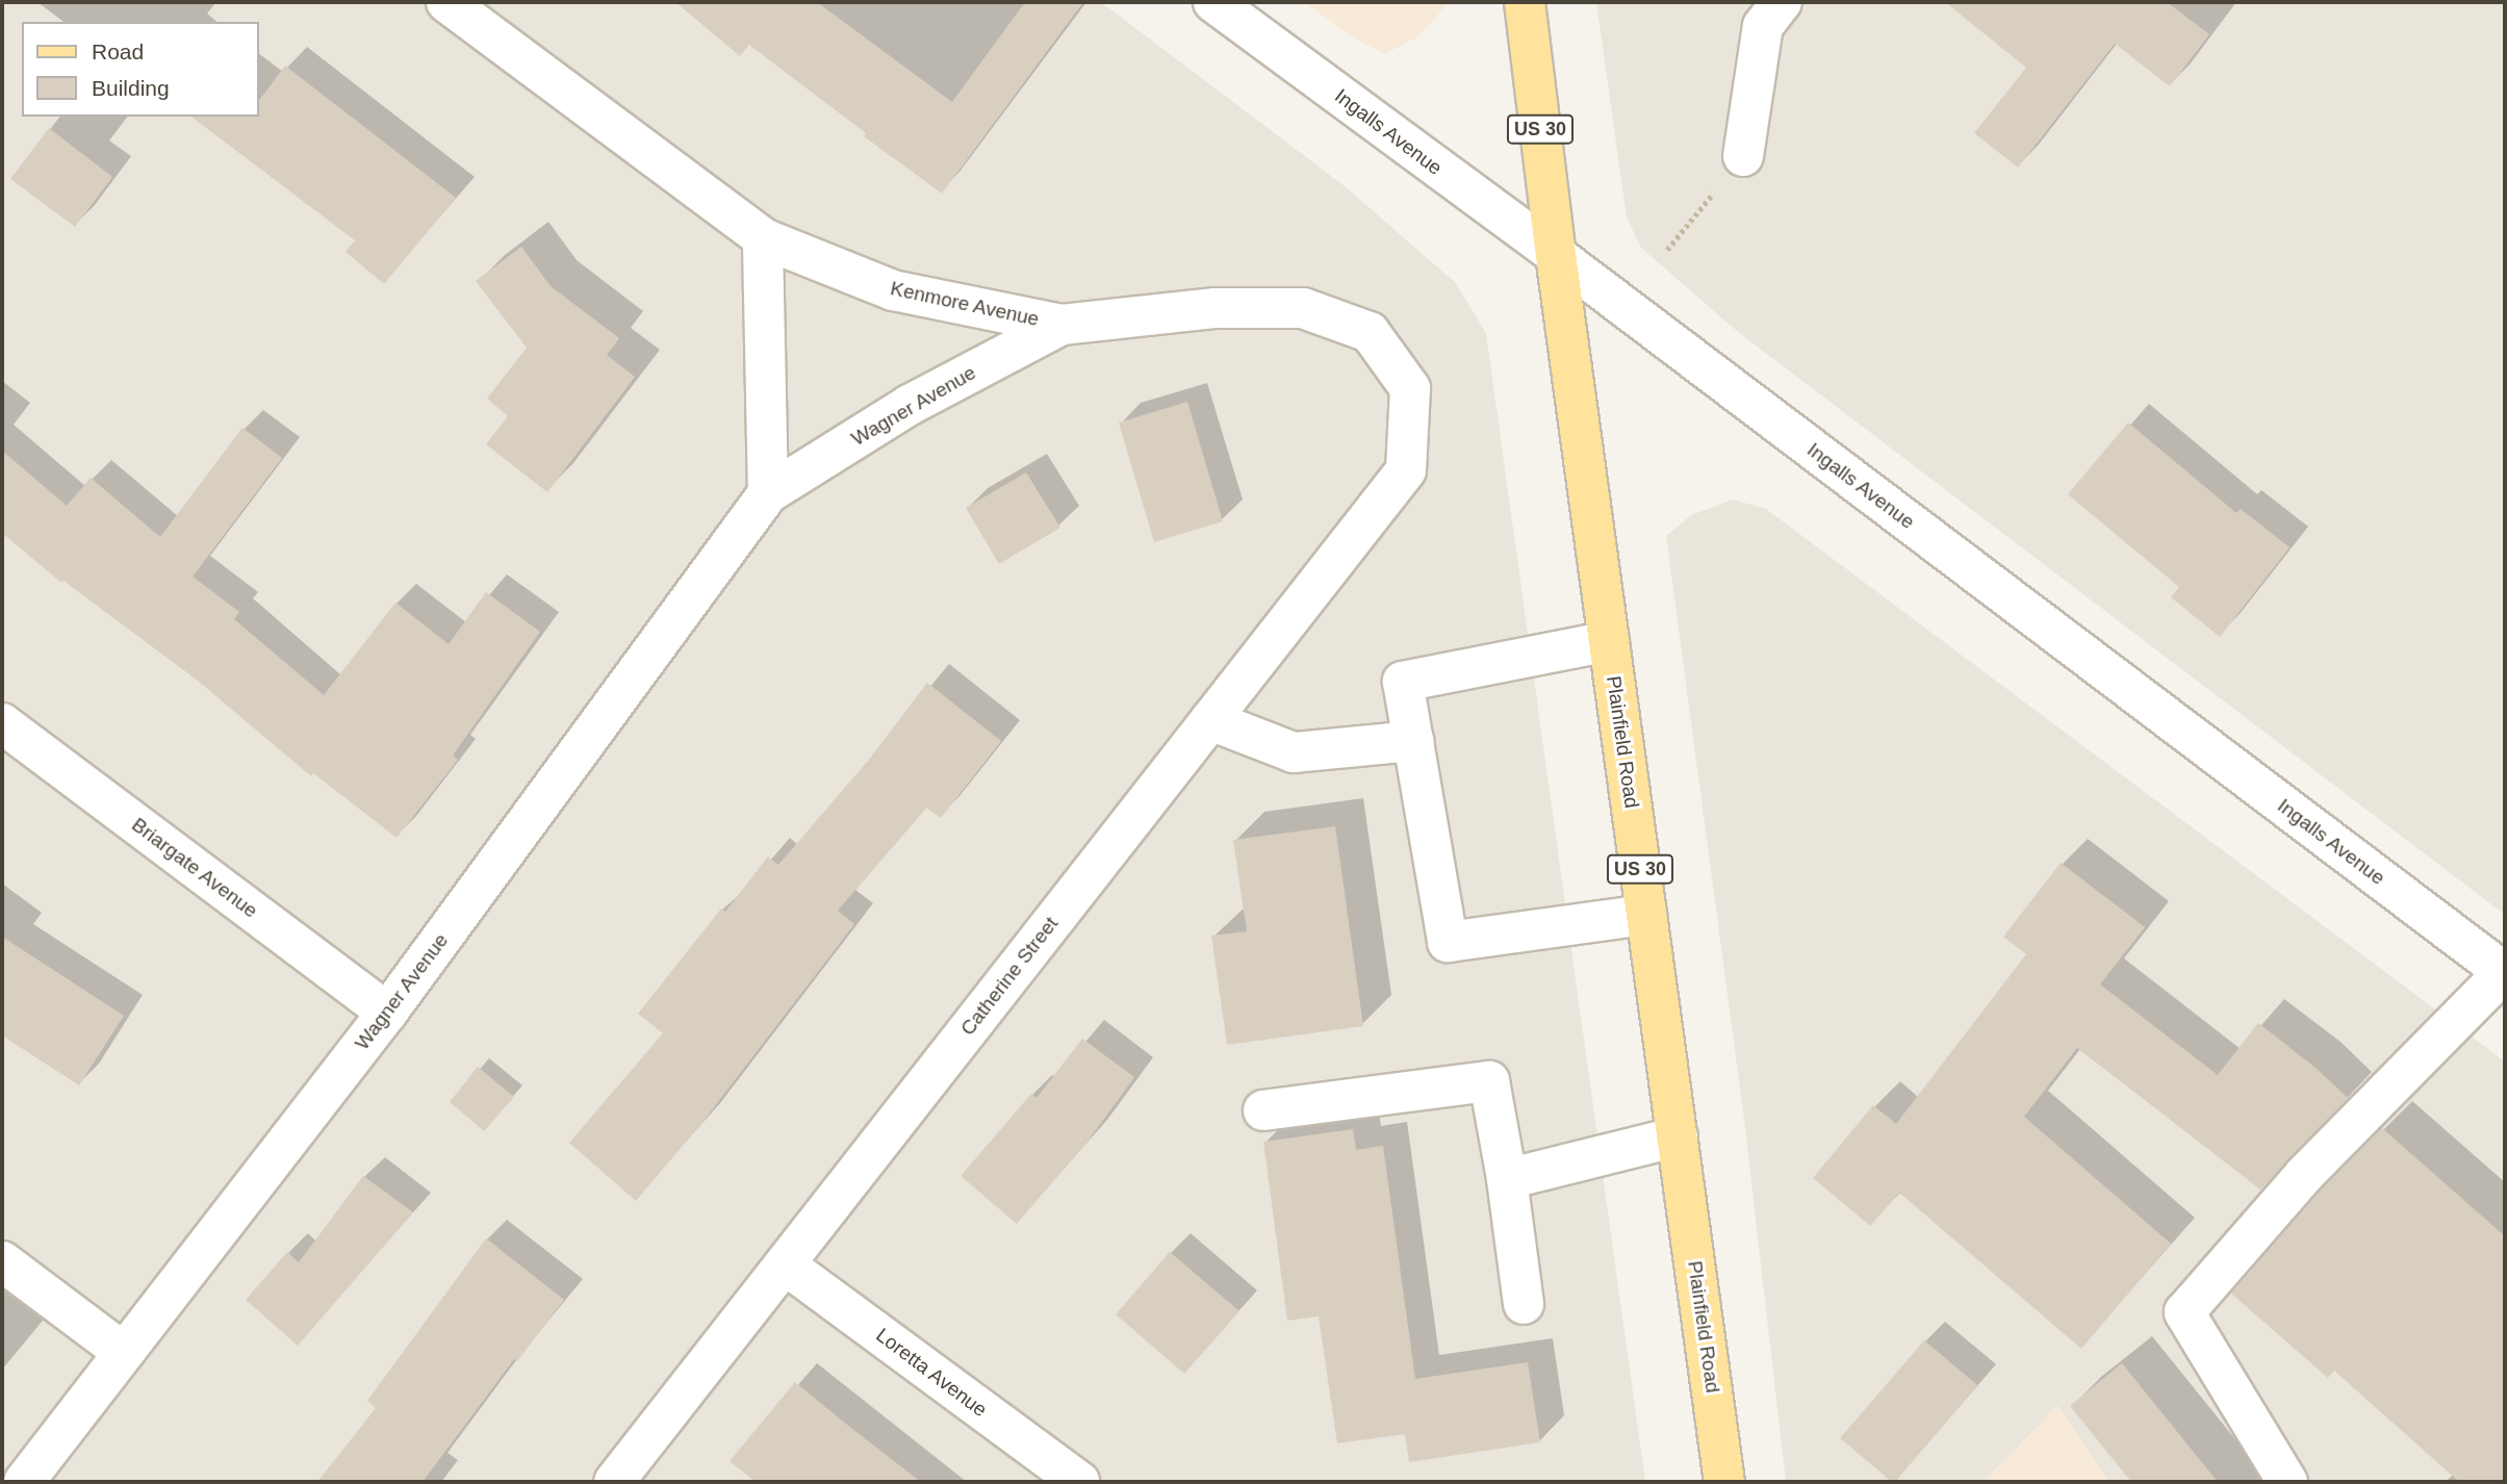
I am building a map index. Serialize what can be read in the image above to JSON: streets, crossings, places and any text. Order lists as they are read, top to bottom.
{
  "streets": {
    "main road": ["US 30", "Plainfield Road"],
    "street": [
      "Ingalls Avenue",
      "Kenmore Avenue",
      "Wagner Avenue",
      "Briargate Avenue",
      "Catherine Street",
      "Loretta Avenue"
    ]
  },
  "crossings": [
    ["Ingalls Avenue", "Plainfield Road"],
    ["Kenmore Avenue", "Wagner Avenue"],
    ["Kenmore Avenue", "Catherine Street"],
    ["Wagner Avenue", "Briargate Avenue"],
    ["Catherine Street", "Loretta Avenue"]
  ],
  "legend": ["Road", "Building"]
}
